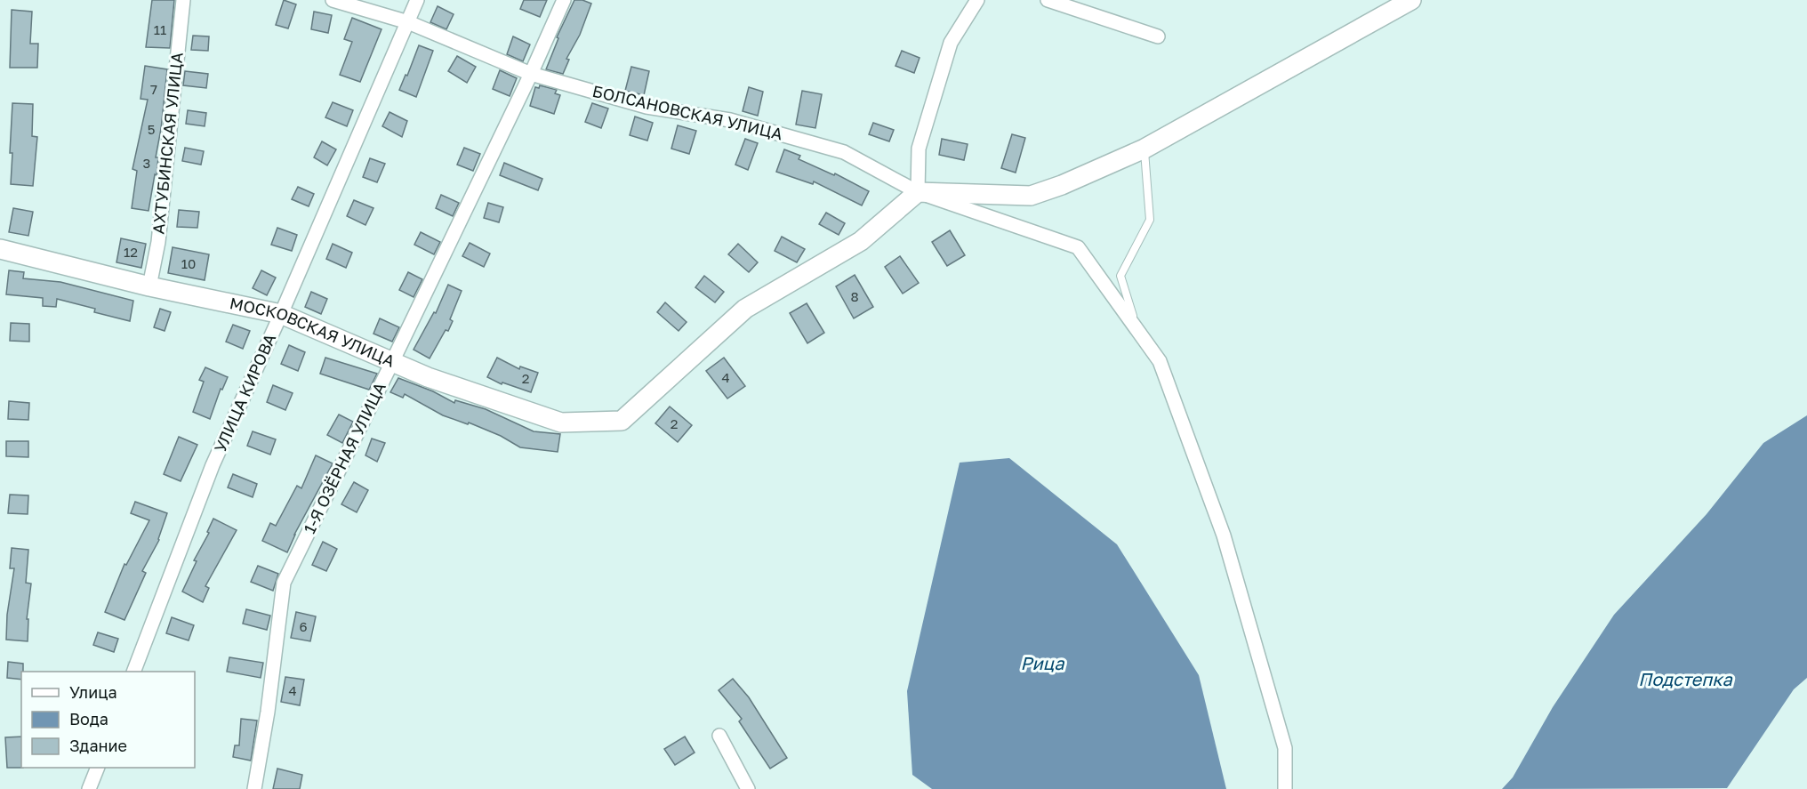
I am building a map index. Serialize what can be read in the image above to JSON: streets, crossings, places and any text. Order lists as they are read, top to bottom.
{
  "streets": {
    "street": [
      "БОЛСАНОВСКАЯ УЛИЦА",
      "АХТУБИНСКАЯ УЛИЦА",
      "МОСКОВСКАЯ УЛИЦА",
      "УЛИЦА КИРОВА",
      "1-Я ОЗЁРНАЯ УЛИЦА"
    ]
  },
  "crossings": [
    ["БОЛСАНОВСКАЯ УЛИЦА", "МОСКОВСКАЯ УЛИЦА"],
    ["БОЛСАНОВСКАЯ УЛИЦА", "УЛИЦА КИРОВА"],
    ["БОЛСАНОВСКАЯ УЛИЦА", "1-Я ОЗЁРНАЯ УЛИЦА"],
    ["АХТУБИНСКАЯ УЛИЦА", "МОСКОВСКАЯ УЛИЦА"],
    ["МОСКОВСКАЯ УЛИЦА", "УЛИЦА КИРОВА"],
    ["МОСКОВСКАЯ УЛИЦА", "1-Я ОЗЁРНАЯ УЛИЦА"]
  ],
  "water": ["Рица", "Подстепка"],
  "house_numbers": [
    "11",
    "7",
    "5",
    "3",
    "12",
    "10",
    "8",
    "4",
    "2",
    "2",
    "6",
    "4"
  ],
  "legend": ["Улица", "Вода", "Здание"]
}
